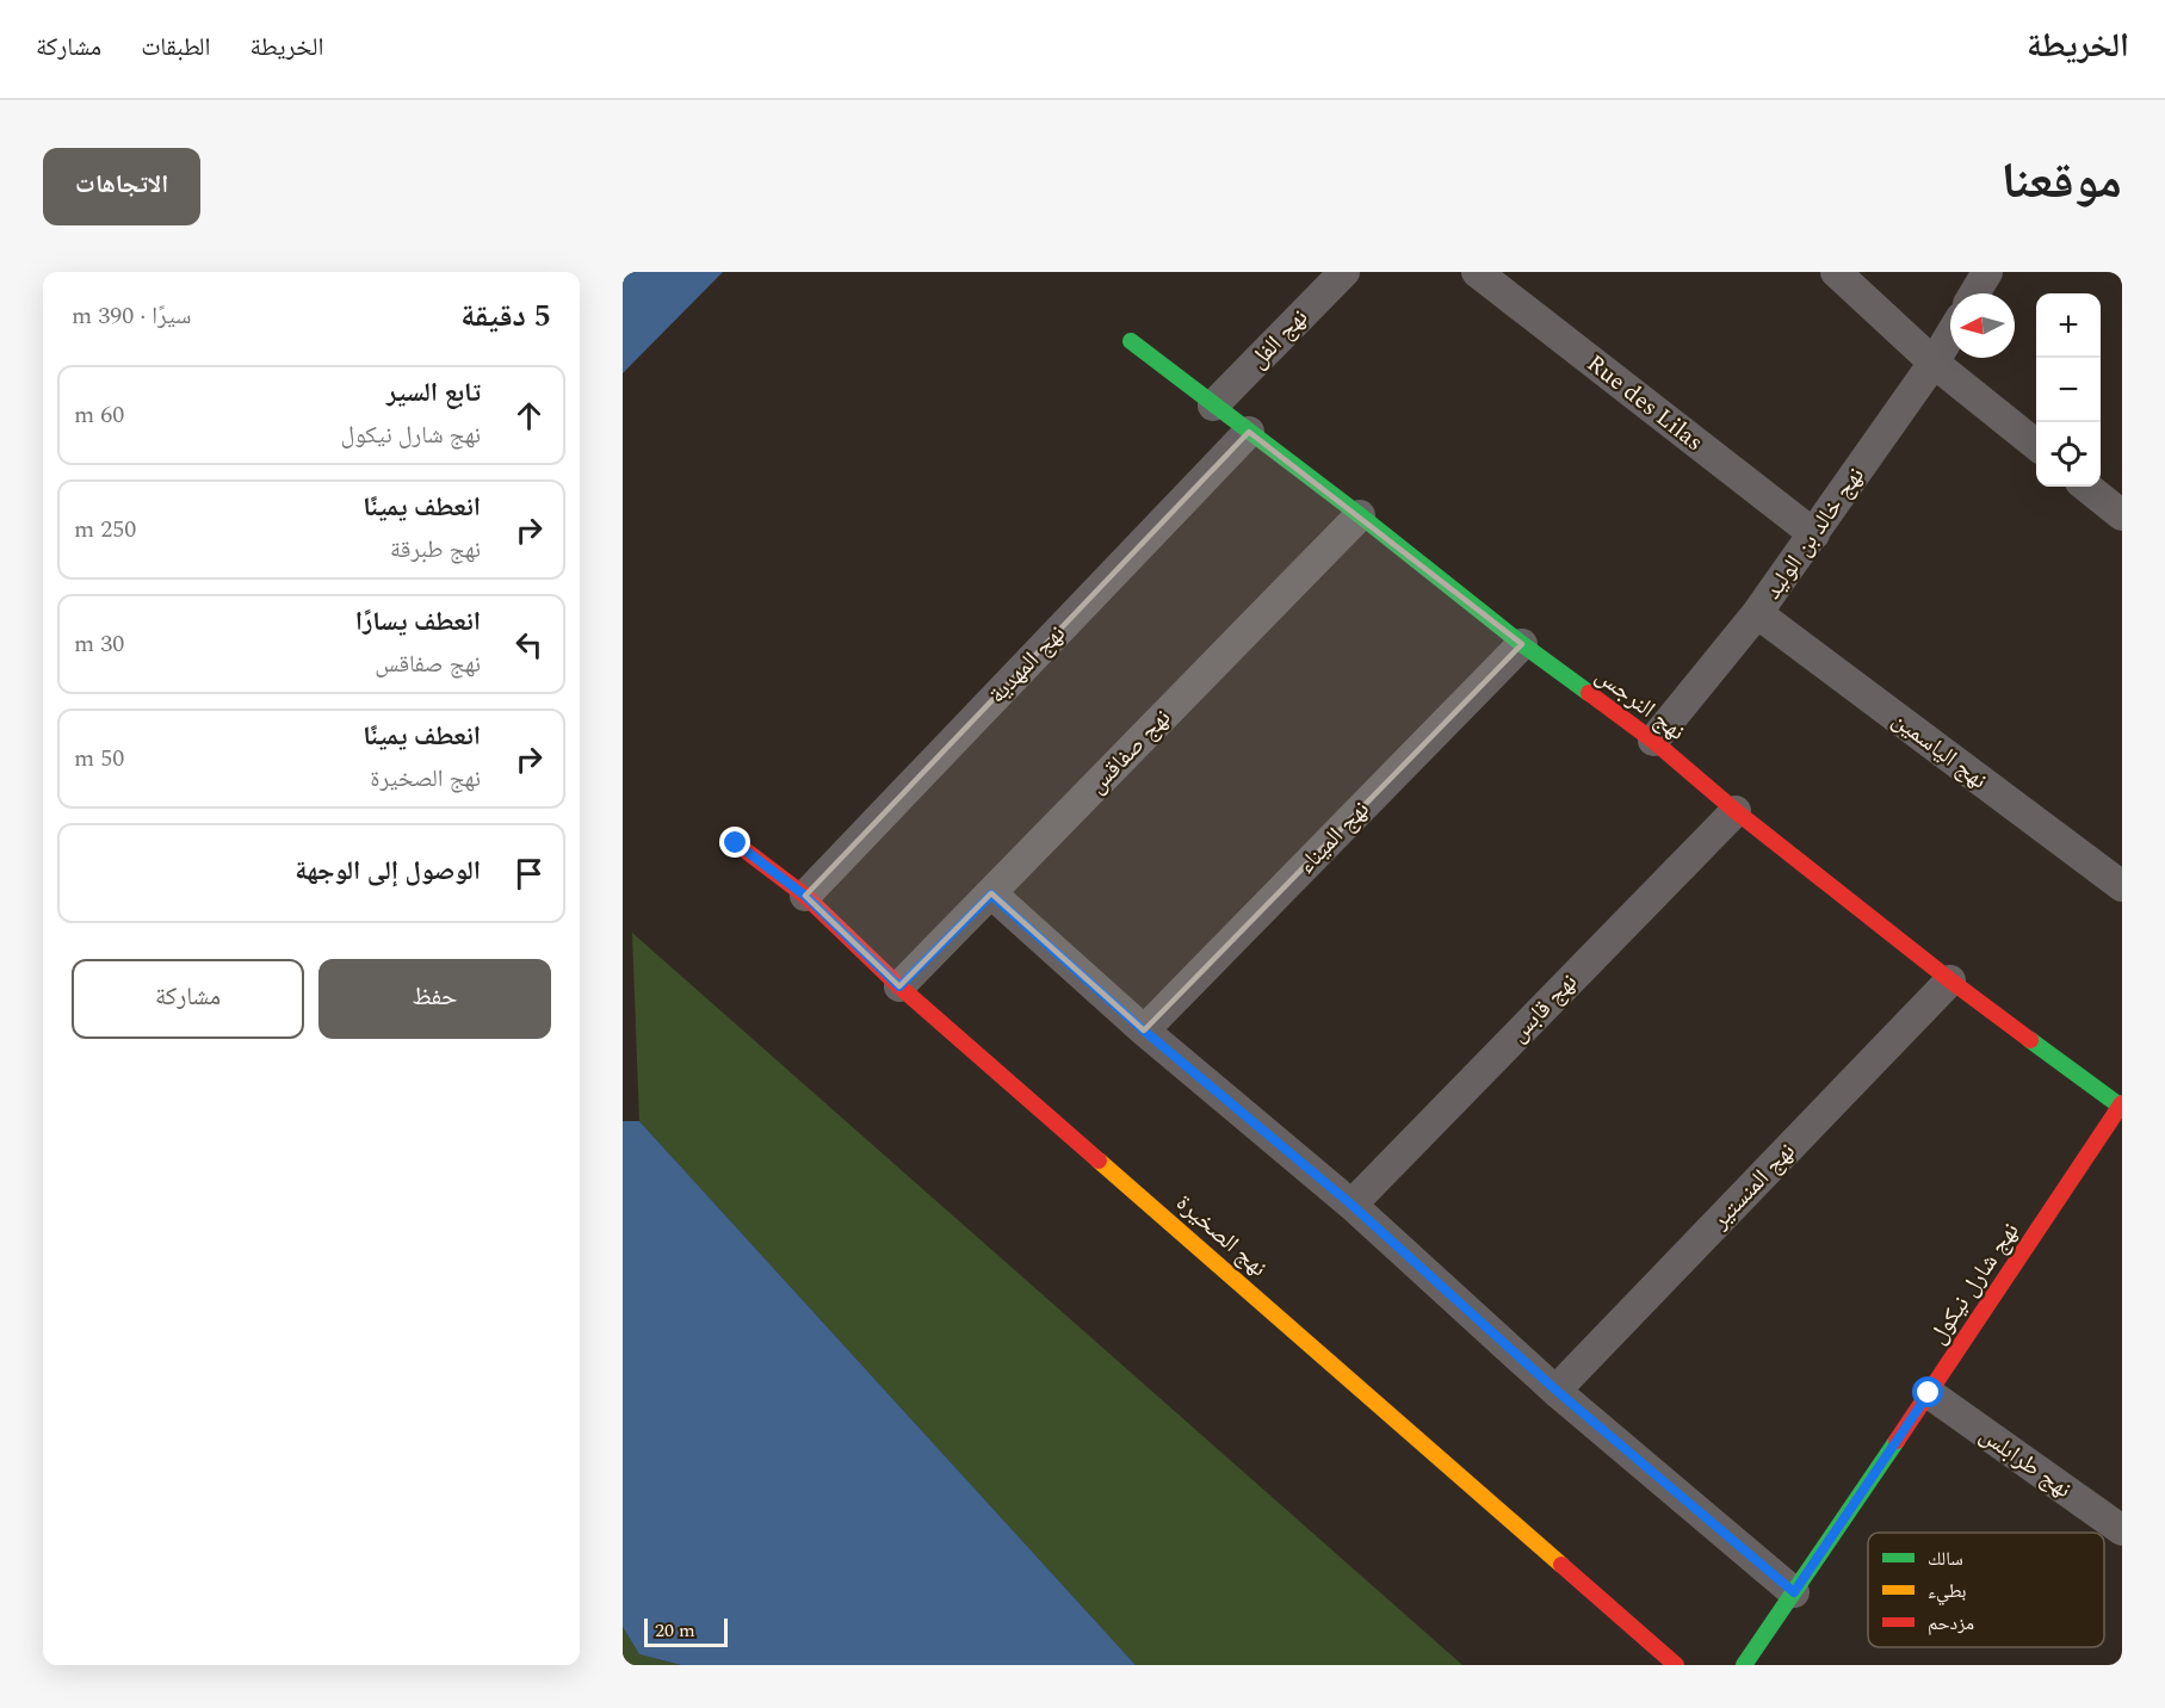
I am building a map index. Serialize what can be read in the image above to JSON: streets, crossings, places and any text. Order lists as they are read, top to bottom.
{
  "streets": {
    "street": [
      "نهج الفل",
      "Rue des Lilas",
      "نهج خالد بن الوليد",
      "نهج المهدية",
      "نهج النرجس",
      "نهج الياسمين",
      "نهج صفاقس",
      "نهج الميناء",
      "نهج قابس",
      "نهج المنستير",
      "نهج الصخيرة",
      "نهج شارل نيكول",
      "نهج طرابلس"
    ]
  },
  "crossings": [
    ["نهج الفل", "نهج النرجس"],
    ["Rue des Lilas", "نهج خالد بن الوليد"],
    ["نهج خالد بن الوليد", "نهج النرجس"],
    ["نهج خالد بن الوليد", "نهج الياسمين"],
    ["نهج المهدية", "نهج النرجس"],
    ["نهج المهدية", "نهج الصخيرة"],
    ["نهج النرجس", "نهج صفاقس"],
    ["نهج النرجس", "نهج الميناء"],
    ["نهج النرجس", "نهج قابس"],
    ["نهج النرجس", "نهج المنستير"],
    ["نهج النرجس", "نهج شارل نيكول"],
    ["نهج صفاقس", "نهج الصخيرة"],
    ["نهج شارل نيكول", "نهج طرابلس"]
  ],
  "legend": ["سالك", "بطيء", "مزدحم"],
  "scale_bar": "20 m",
  "north": "left",
  "page": {
    "header": "الخريطة",
    "nav": ["الخريطة", "الطبقات", "مشاركة"],
    "title": "موقعنا",
    "buttons": [
      "الاتجاهات",
      ["حفظ", "مشاركة"]
    ],
    "heading": ["5 دقيقة", "سيرًا · 390 m"],
    "map_buttons": ["+", "−"],
    "list": [
      ["تابع السير", "نهج شارل نيكول", "60 m"],
      ["انعطف يمينًا", "نهج طبرقة", "250 m"],
      ["انعطف يسارًا", "نهج صفاقس", "30 m"],
      ["انعطف يمينًا", "نهج الصخيرة", "50 m"],
      "الوصول إلى الوجهة"
    ],
    "scale": "20 m"
  }
}
